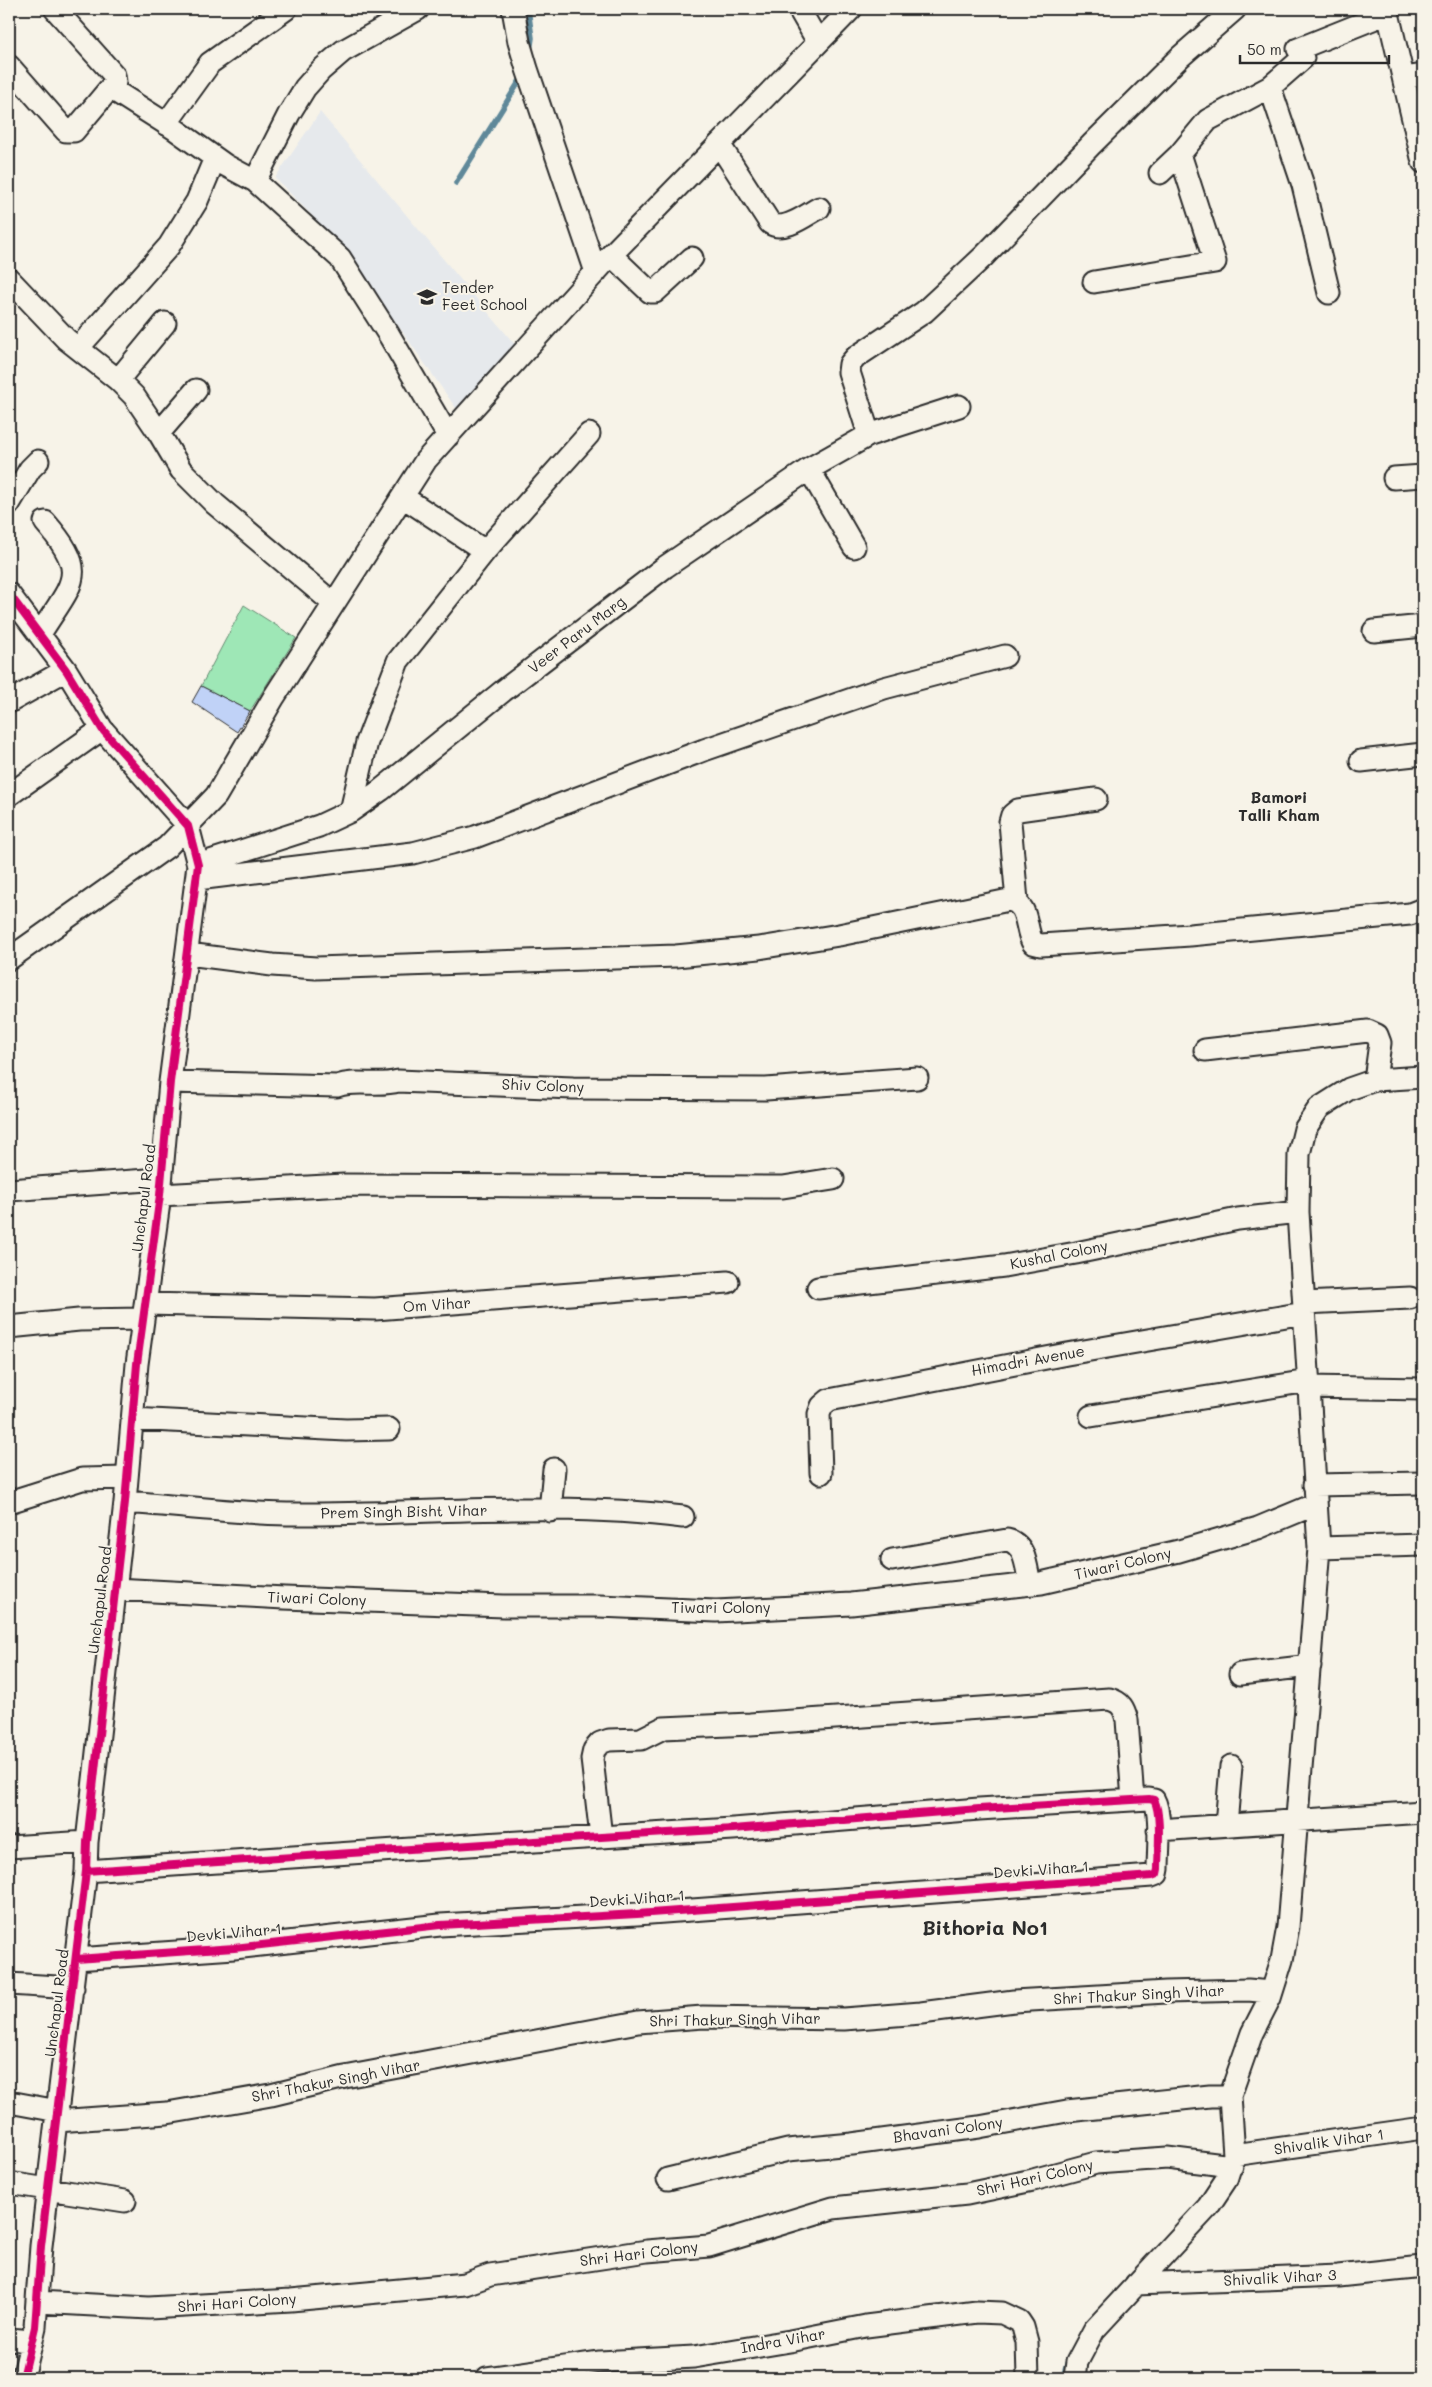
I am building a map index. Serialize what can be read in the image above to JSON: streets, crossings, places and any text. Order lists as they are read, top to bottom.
{
  "streets": {
    "street": [
      "Veer Paru Marg",
      "Shiv Colony",
      "Unchapul Road",
      "Kushal Colony",
      "Om Vihar",
      "Himadri Avenue",
      "Prem Singh Bisht Vihar",
      "Tiwari Colony",
      "Devki Vihar 1",
      "Shri Thakur Singh Vihar",
      "Bhavani Colony",
      "Shivalik Vihar 1",
      "Shri Hari Colony",
      "Shivalik Vihar 3",
      "Indra Vihar"
    ]
  },
  "crossings": [
    ["Veer Paru Marg", "Unchapul Road"],
    ["Shiv Colony", "Unchapul Road"],
    ["Unchapul Road", "Om Vihar"],
    ["Unchapul Road", "Prem Singh Bisht Vihar"],
    ["Unchapul Road", "Tiwari Colony"],
    ["Unchapul Road", "Devki Vihar 1"],
    ["Unchapul Road", "Shri Thakur Singh Vihar"],
    ["Unchapul Road", "Shri Hari Colony"],
    ["Shivalik Vihar 1", "Shri Hari Colony"]
  ],
  "districts": ["Bamori Talli Kham", "Bithoria No1"],
  "places": {
    "school or university": ["Tender Feet School"]
  },
  "scale_bar": "50 m"
}
